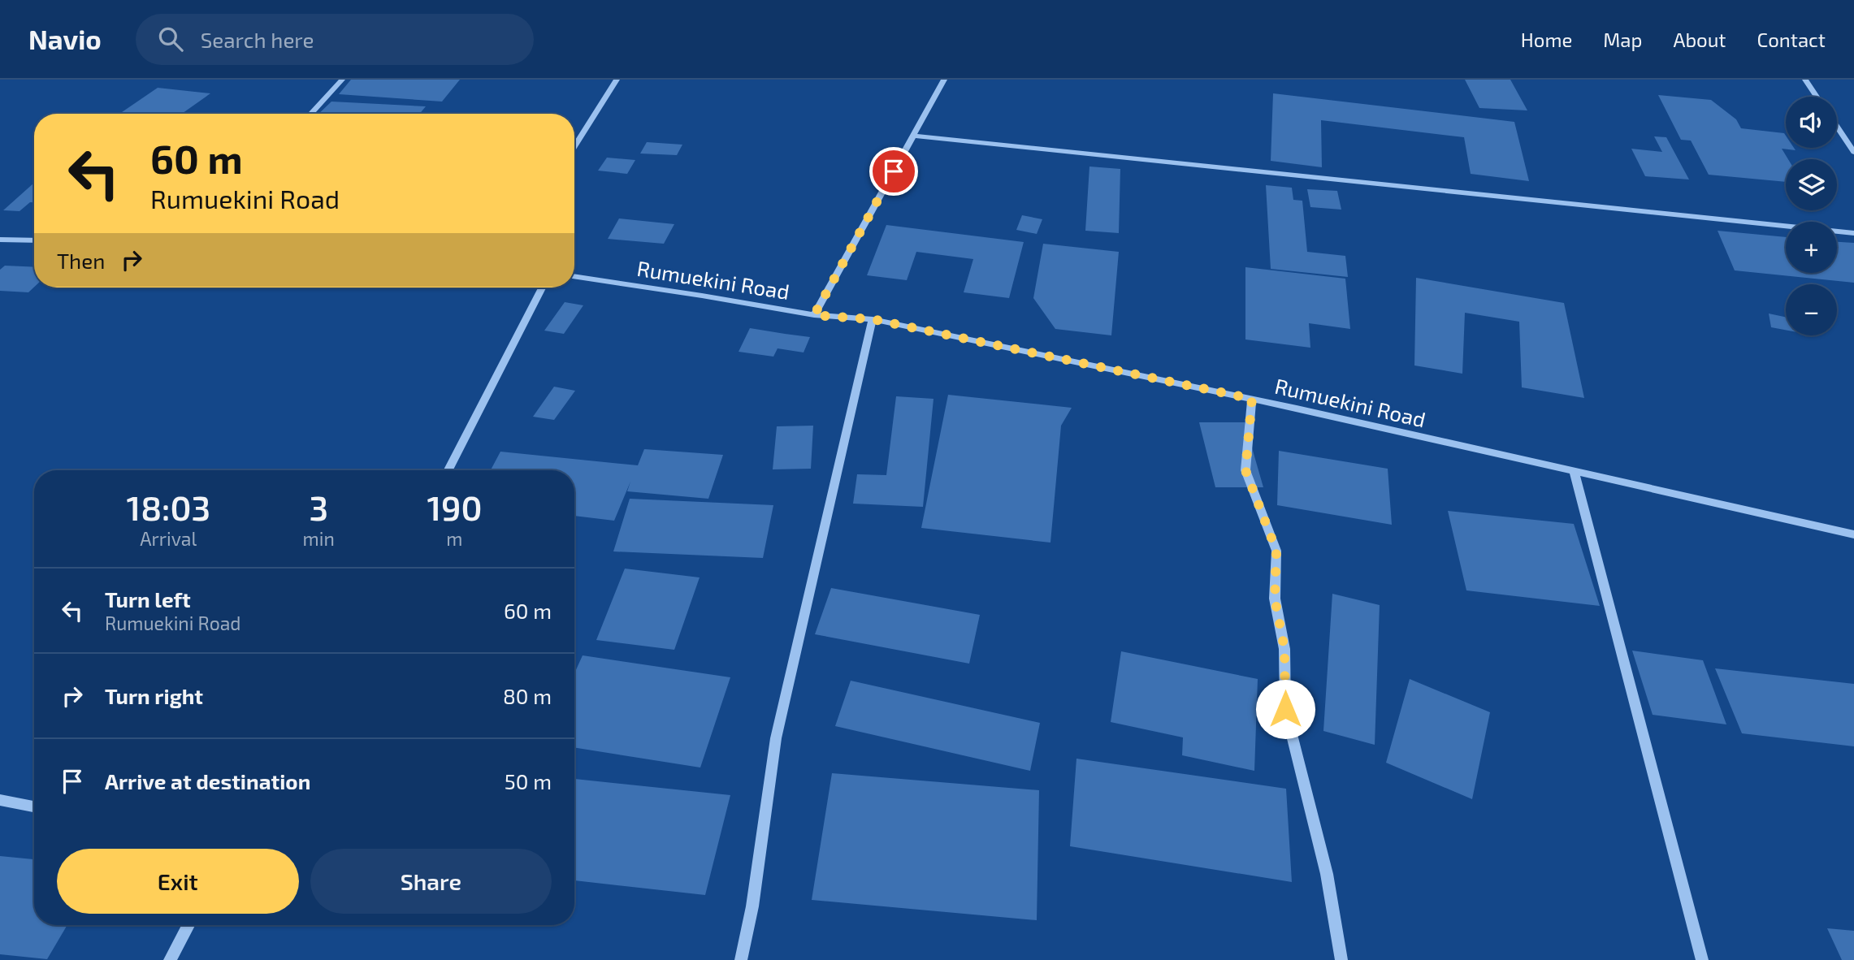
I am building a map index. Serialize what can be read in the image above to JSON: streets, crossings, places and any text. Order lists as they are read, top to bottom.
{
  "streets": {
    "street": ["Rumuekini Road"]
  },
  "page": {
    "header": "Navio",
    "search": "Search here",
    "nav": [
      "Home",
      "Map",
      "About",
      "Contact"
    ],
    "map_buttons": ["+", "−"],
    "turn": ["60 m", "Rumuekini Road"],
    "then": "Then",
    "eta": [
      "18:03",
      "Arrival",
      "3",
      "min",
      "190",
      "m"
    ],
    "list": [
      {
        "name": "Turn left",
        "note": "Rumuekini Road",
        "value": "60 m"
      },
      {
        "name": "Turn right",
        "value": "80 m"
      },
      {
        "name": "Arrive at destination",
        "value": "50 m"
      }
    ],
    "buttons": ["Exit", "Share"]
  }
}
